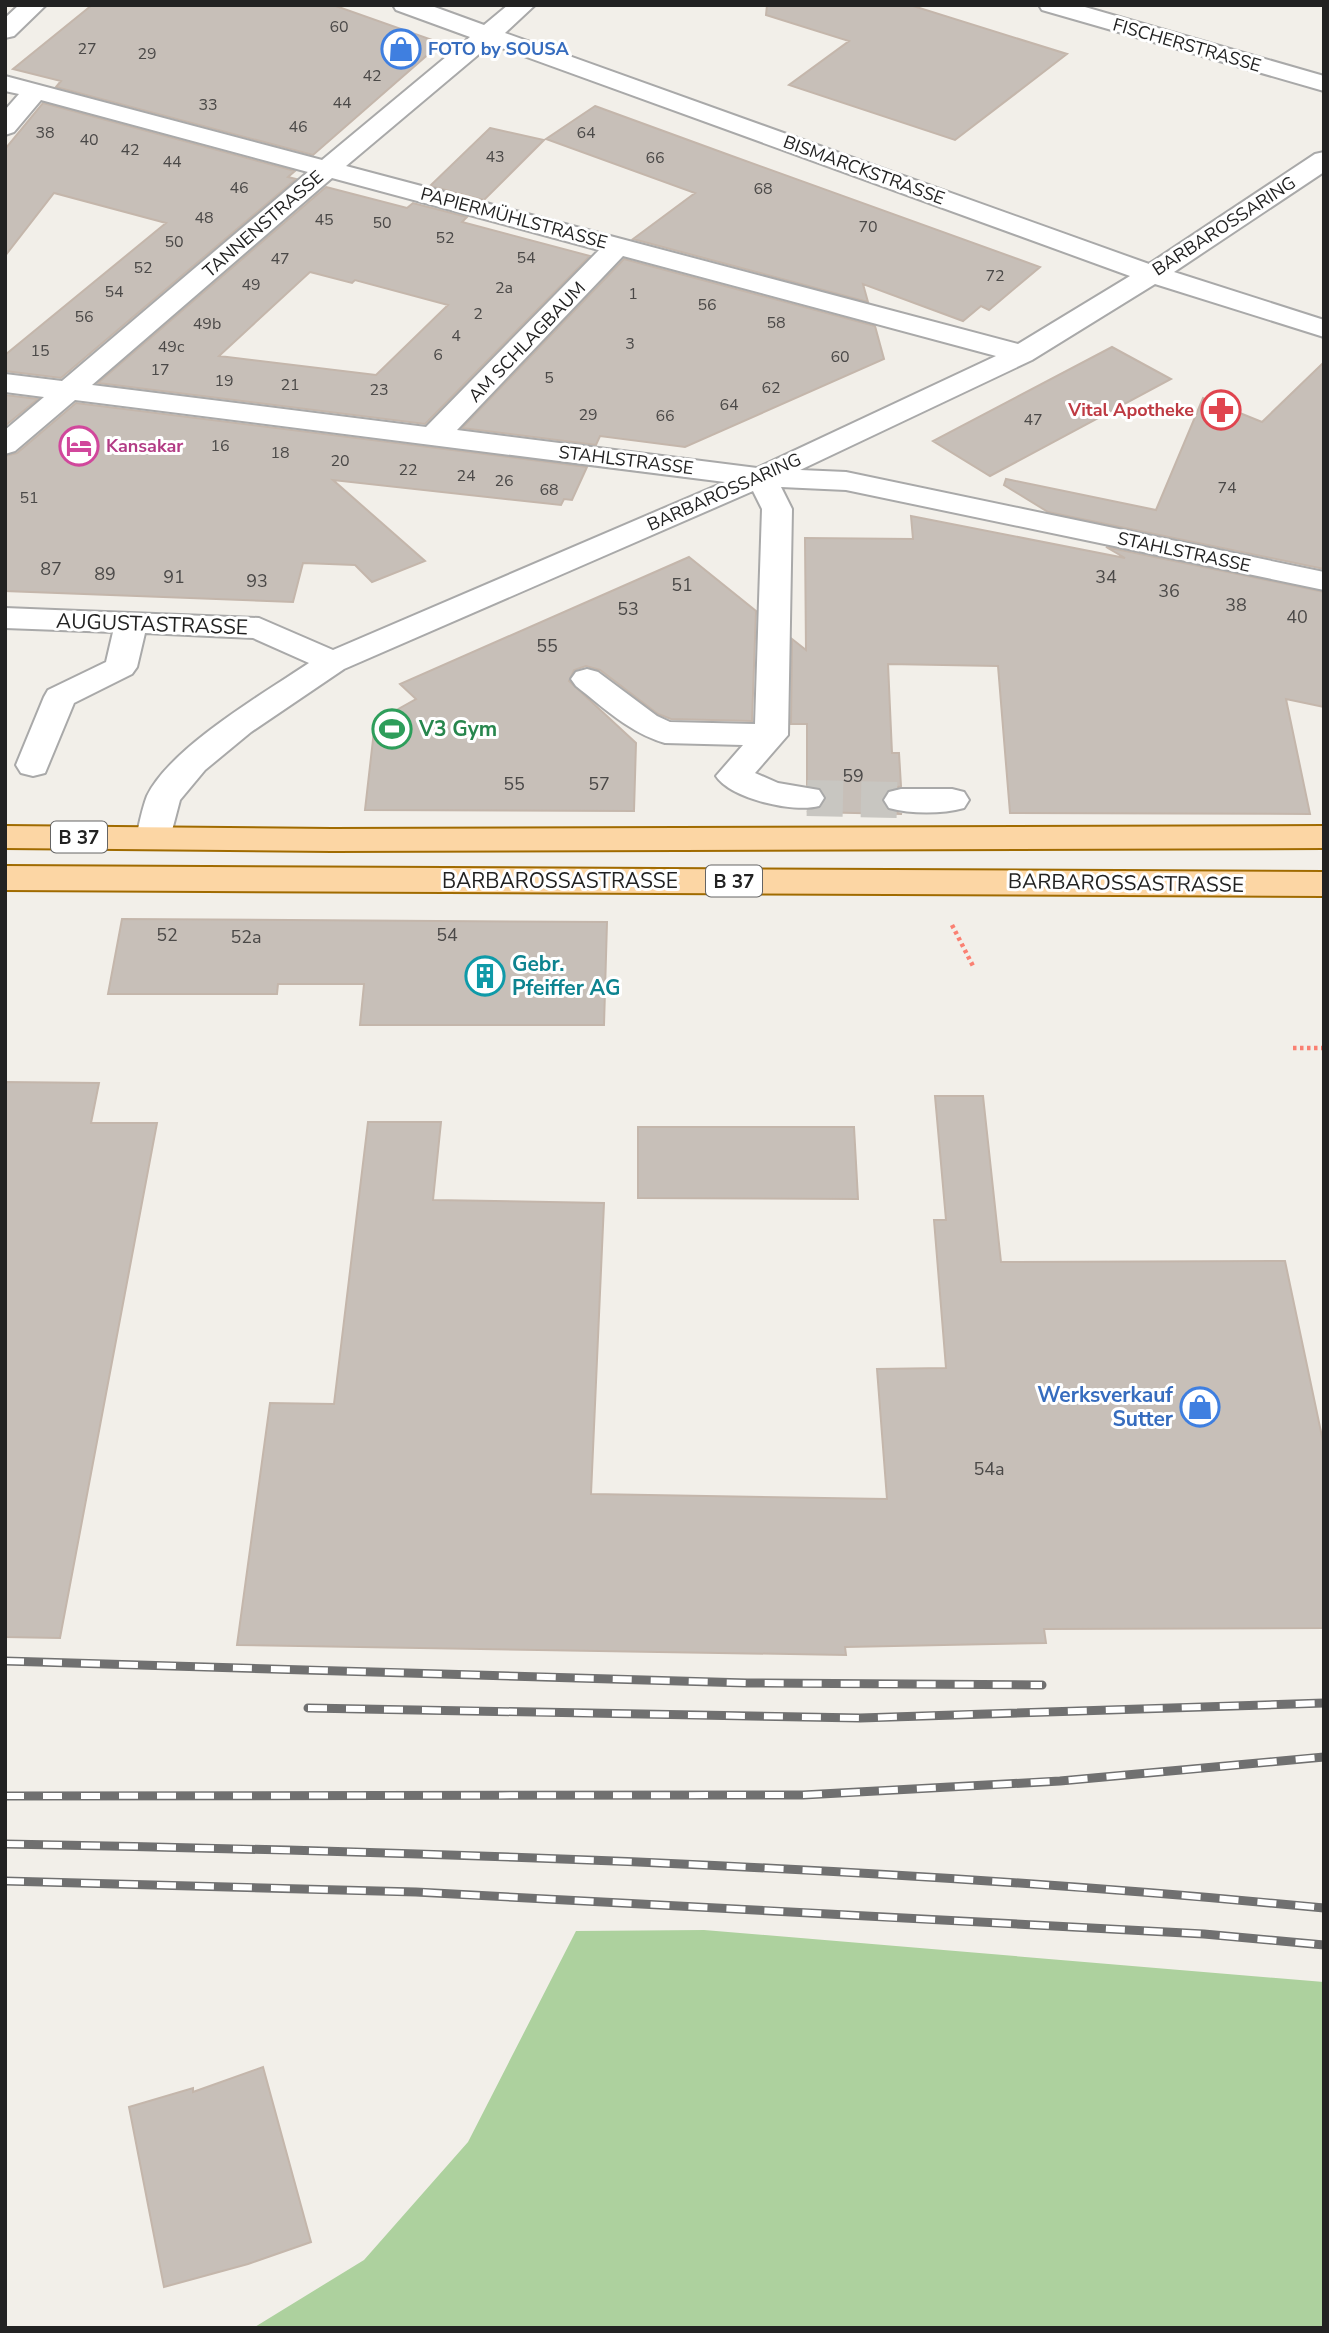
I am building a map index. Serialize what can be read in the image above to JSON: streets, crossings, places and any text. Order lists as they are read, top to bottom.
{
  "streets": {
    "main road": ["B 37", "BARBAROSSASTRASSE"],
    "street": [
      "FISCHERSTRASSE",
      "BISMARCKSTRASSE",
      "PAPIERMÜHLSTRASSE",
      "TANNENSTRASSE",
      "BARBAROSSARING",
      "AM SCHLAGBAUM",
      "STAHLSTRASSE",
      "AUGUSTASTRASSE"
    ]
  },
  "crossings": [
    ["BISMARCKSTRASSE", "TANNENSTRASSE"],
    ["BISMARCKSTRASSE", "BARBAROSSARING"],
    ["PAPIERMÜHLSTRASSE", "TANNENSTRASSE"],
    ["PAPIERMÜHLSTRASSE", "BARBAROSSARING"],
    ["PAPIERMÜHLSTRASSE", "AM SCHLAGBAUM"],
    ["TANNENSTRASSE", "STAHLSTRASSE"],
    ["BARBAROSSARING", "STAHLSTRASSE"],
    ["BARBAROSSARING", "AUGUSTASTRASSE"],
    ["BARBAROSSARING", "BARBAROSSASTRASSE"],
    ["AM SCHLAGBAUM", "STAHLSTRASSE"]
  ],
  "places": {
    "shop": ["FOTO by SOUSA", "Werksverkauf Sutter"],
    "pharmacy": ["Vital Apotheke"],
    "hotel": ["Kansakar"],
    "sports": ["V3 Gym"],
    "building": ["Gebr. Pfeiffer AG"]
  },
  "house_numbers": [
    "60",
    "27",
    "29",
    "42",
    "44",
    "33",
    "46",
    "38",
    "64",
    "40",
    "42",
    "43",
    "66",
    "44",
    "46",
    "68",
    "48",
    "45",
    "50",
    "70",
    "52",
    "50",
    "54",
    "47",
    "52",
    "72",
    "49",
    "2a",
    "54",
    "1",
    "56",
    "2",
    "56",
    "58",
    "49b",
    "4",
    "3",
    "49c",
    "15",
    "6",
    "60",
    "17",
    "5",
    "19",
    "21",
    "62",
    "23",
    "64",
    "29",
    "66",
    "47",
    "16",
    "18",
    "20",
    "22",
    "24",
    "26",
    "74",
    "68",
    "51",
    "87",
    "89",
    "91",
    "34",
    "93",
    "51",
    "36",
    "38",
    "53",
    "40",
    "55",
    "59",
    "55",
    "57",
    "52",
    "54",
    "52a",
    "54a"
  ]
}
